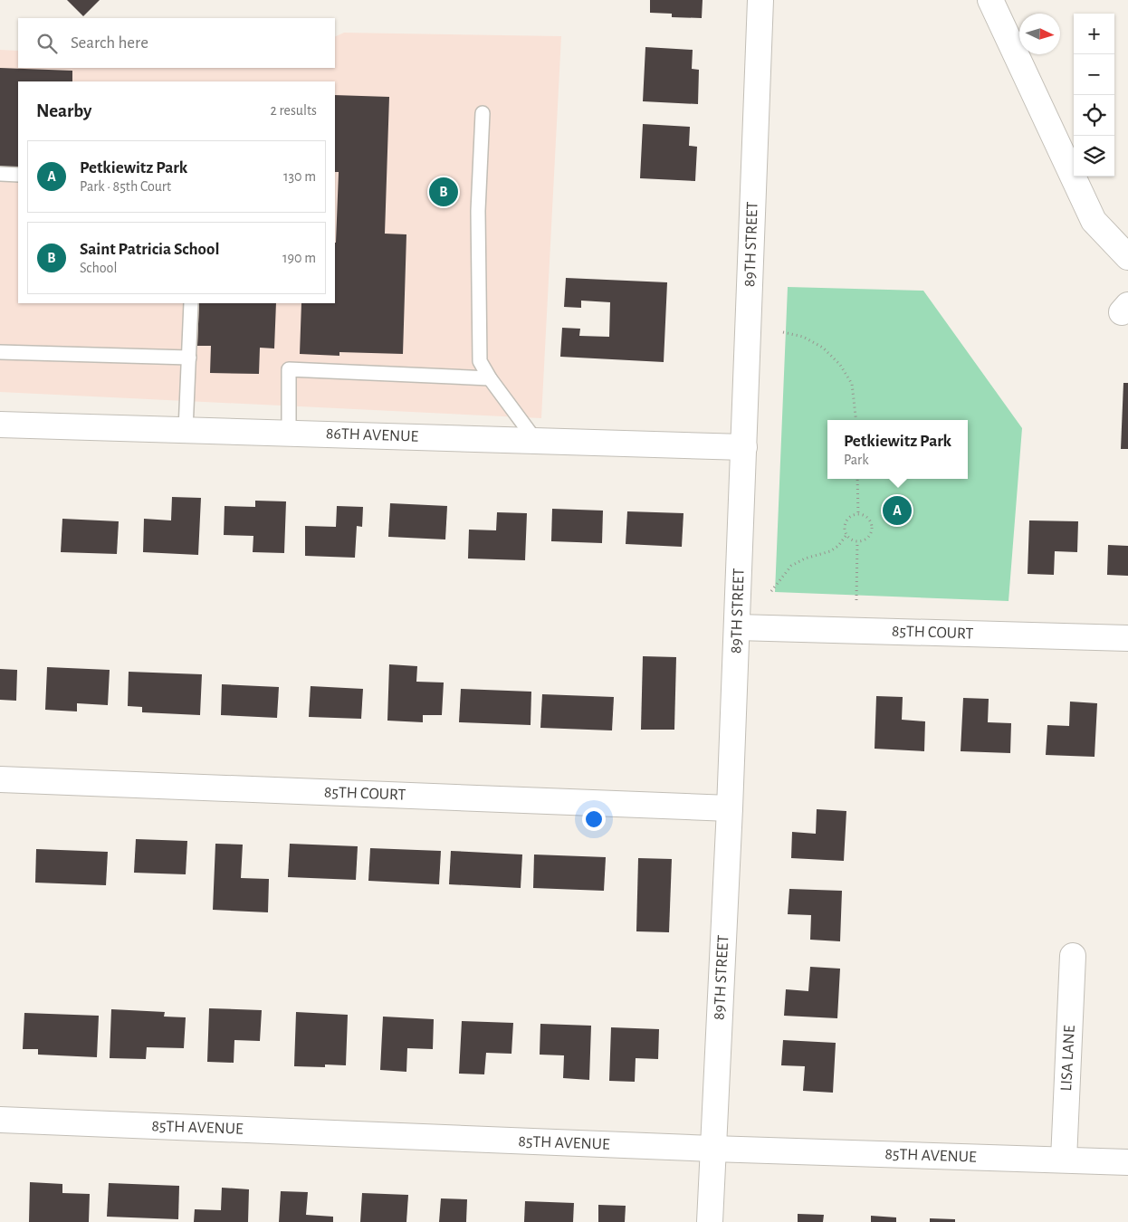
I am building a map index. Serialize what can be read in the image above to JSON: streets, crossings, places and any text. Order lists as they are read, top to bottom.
{
  "streets": {
    "street": [
      "89TH STREET",
      "86TH AVENUE",
      "85TH COURT",
      "LISA LANE",
      "85TH AVENUE"
    ]
  },
  "crossings": [
    ["89TH STREET", "86TH AVENUE"],
    ["89TH STREET", "85TH COURT"],
    ["89TH STREET", "85TH AVENUE"],
    ["LISA LANE", "85TH AVENUE"]
  ],
  "north": "right",
  "page": {
    "map_buttons": ["+", "−"],
    "search": "Search here",
    "heading": ["Nearby", "2 results"],
    "list": [
      {
        "mark": "A",
        "name": "Petkiewitz Park",
        "note": "Park · 85th Court",
        "value": "130 m"
      },
      {
        "mark": "B",
        "name": "Saint Patricia School",
        "note": "School",
        "value": "190 m"
      }
    ],
    "pins": ["B", "A"],
    "popup": ["Petkiewitz Park", "Park"]
  }
}
